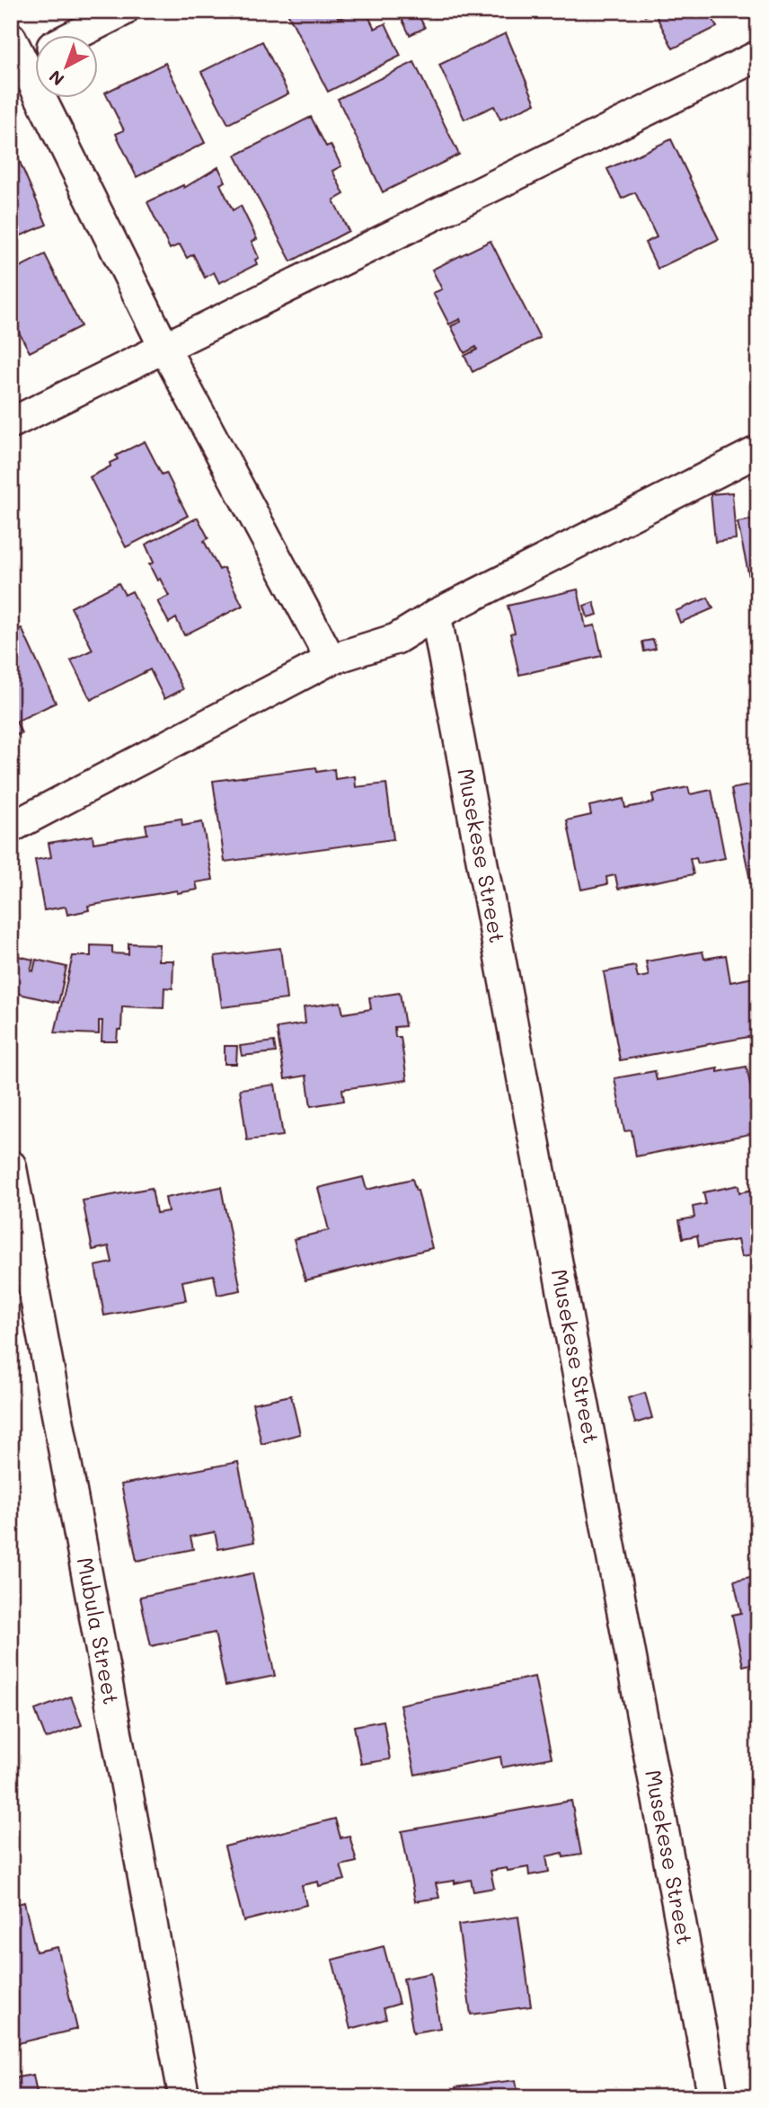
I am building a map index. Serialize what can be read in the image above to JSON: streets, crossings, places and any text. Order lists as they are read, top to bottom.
{
  "streets": {
    "street": ["Musekese Street", "Mubula Street"]
  },
  "north": "bottom left"
}
